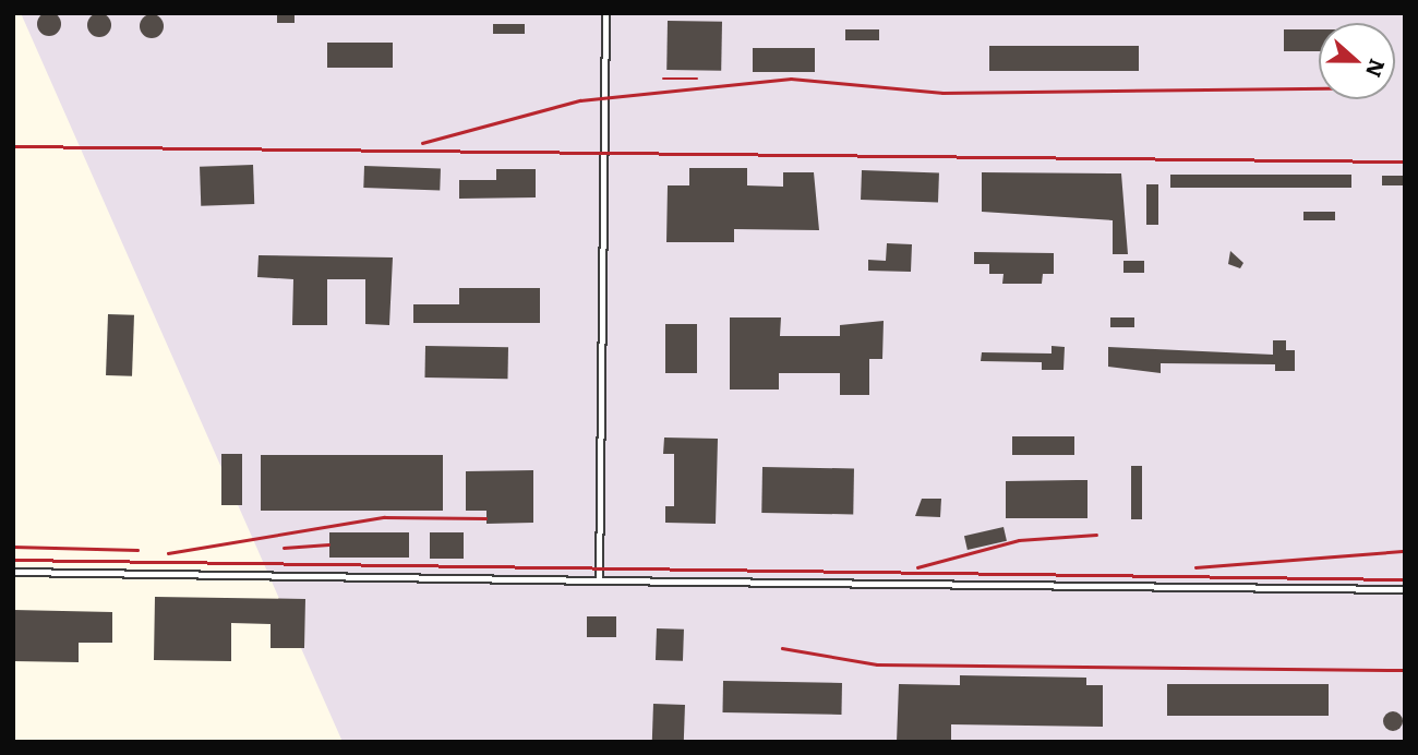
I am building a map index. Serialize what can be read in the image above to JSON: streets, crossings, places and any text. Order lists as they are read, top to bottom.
{
  "north": "right"
}
